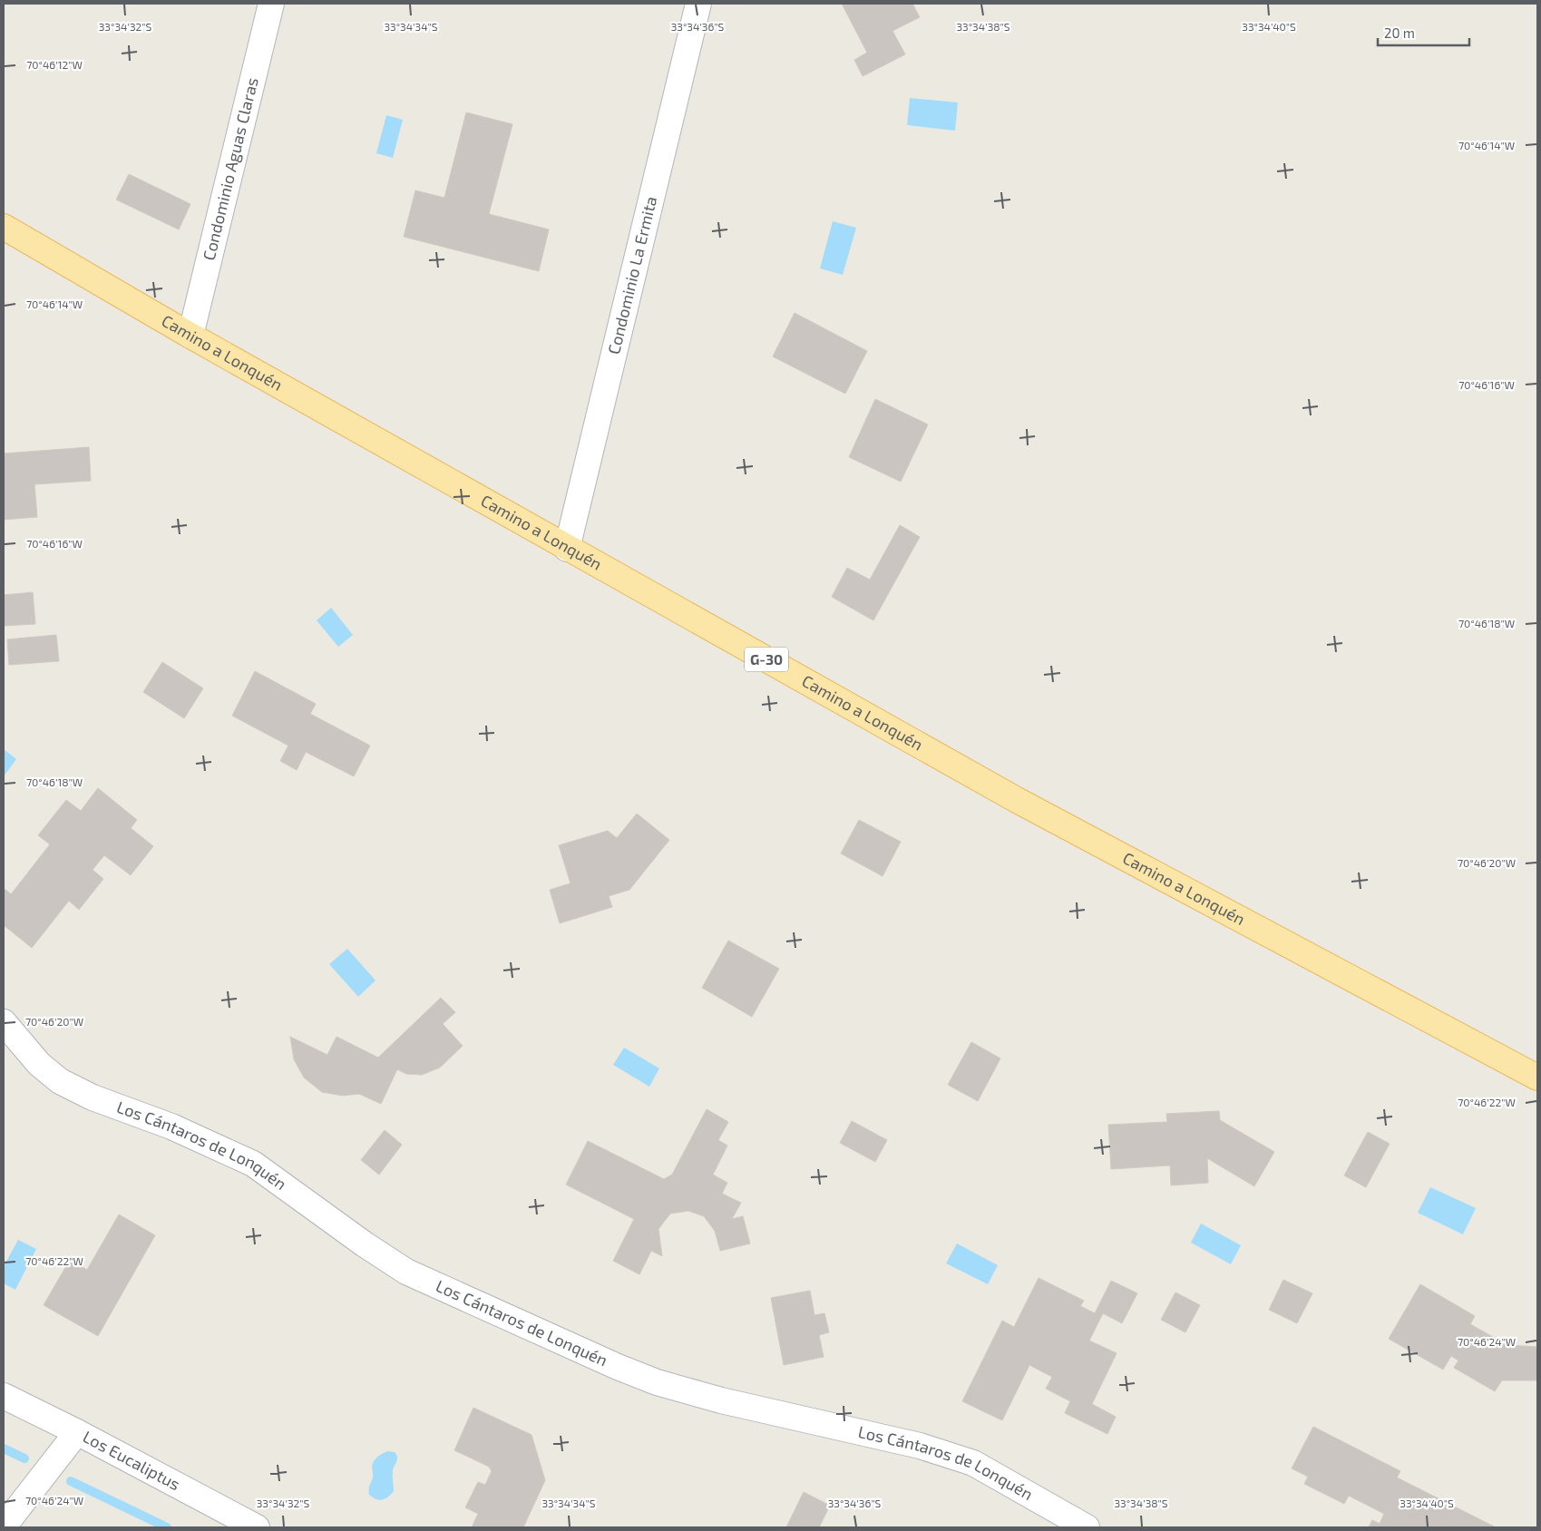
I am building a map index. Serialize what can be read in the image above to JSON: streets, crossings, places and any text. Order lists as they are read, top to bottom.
{
  "streets": {
    "main road": ["Camino a Lonquén", "G-30"],
    "street": [
      "Condominio Aguas Claras",
      "Condominio La Ermita",
      "Los Cántaros de Lonquén",
      "Los Eucaliptus"
    ]
  },
  "crossings": [
    ["Condominio Aguas Claras", "Camino a Lonquén"],
    ["Condominio La Ermita", "Camino a Lonquén"]
  ],
  "scale_bar": "20 m",
  "coordinates": [
    "33°34'32\"S",
    "33°34'34\"S",
    "33°34'36\"S",
    "33°34'38\"S",
    "33°34'40\"S",
    "70°46'12\"W",
    "70°46'14\"W",
    "70°46'16\"W",
    "70°46'18\"W",
    "70°46'20\"W",
    "70°46'22\"W",
    "70°46'24\"W"
  ]
}
